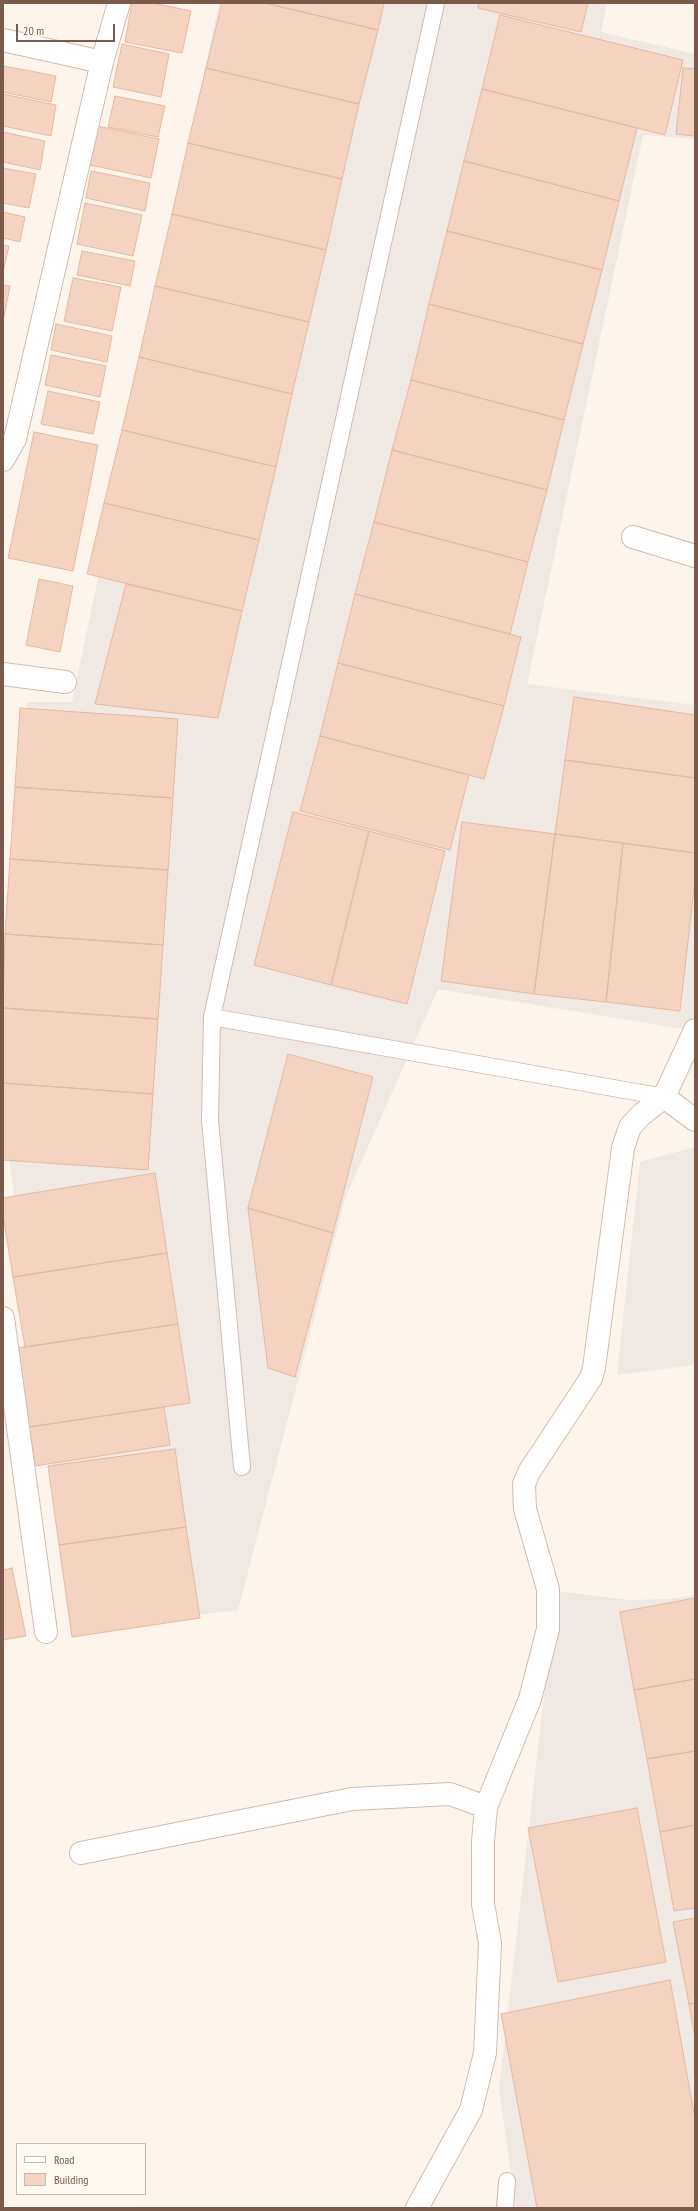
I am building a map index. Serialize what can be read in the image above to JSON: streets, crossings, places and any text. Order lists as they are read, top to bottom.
{
  "legend": ["Road", "Building"],
  "scale_bar": "20 m"
}
